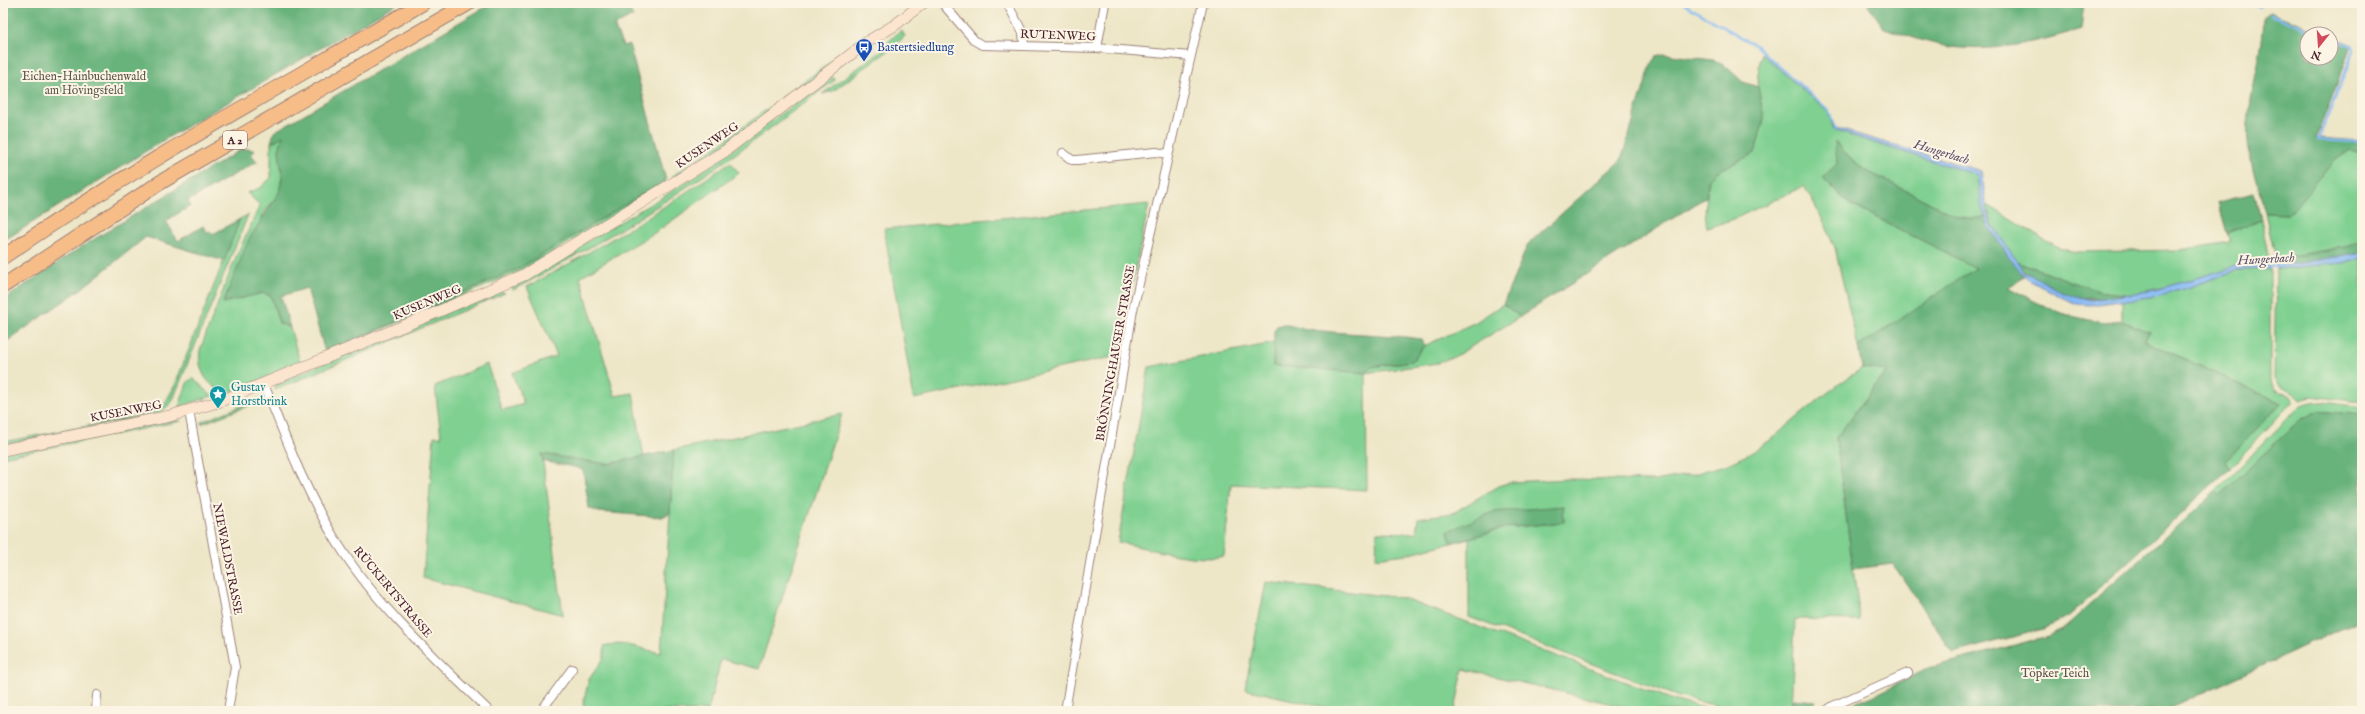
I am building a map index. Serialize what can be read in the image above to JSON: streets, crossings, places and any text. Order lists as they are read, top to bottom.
{
  "streets": {
    "highway": ["A 2"],
    "street": [
      "RUTENWEG",
      "KUSENWEG",
      "BRÖNNINGHAUSER STRASSE",
      "NIEWALDSTRASSE",
      "RÜCKERTSTRASSE"
    ]
  },
  "crossings": [
    ["RUTENWEG", "BRÖNNINGHAUSER STRASSE"],
    ["KUSENWEG", "NIEWALDSTRASSE"],
    ["KUSENWEG", "RÜCKERTSTRASSE"]
  ],
  "water": ["Hungerbach"],
  "parks": ["Eichen-Hainbuchenwald am Hövingsfeld", "Töpker Teich"],
  "places": {
    "bus stop": ["Bastertsiedlung"],
    "place": ["Gustav Horstbrink"]
  },
  "north": "bottom"
}
